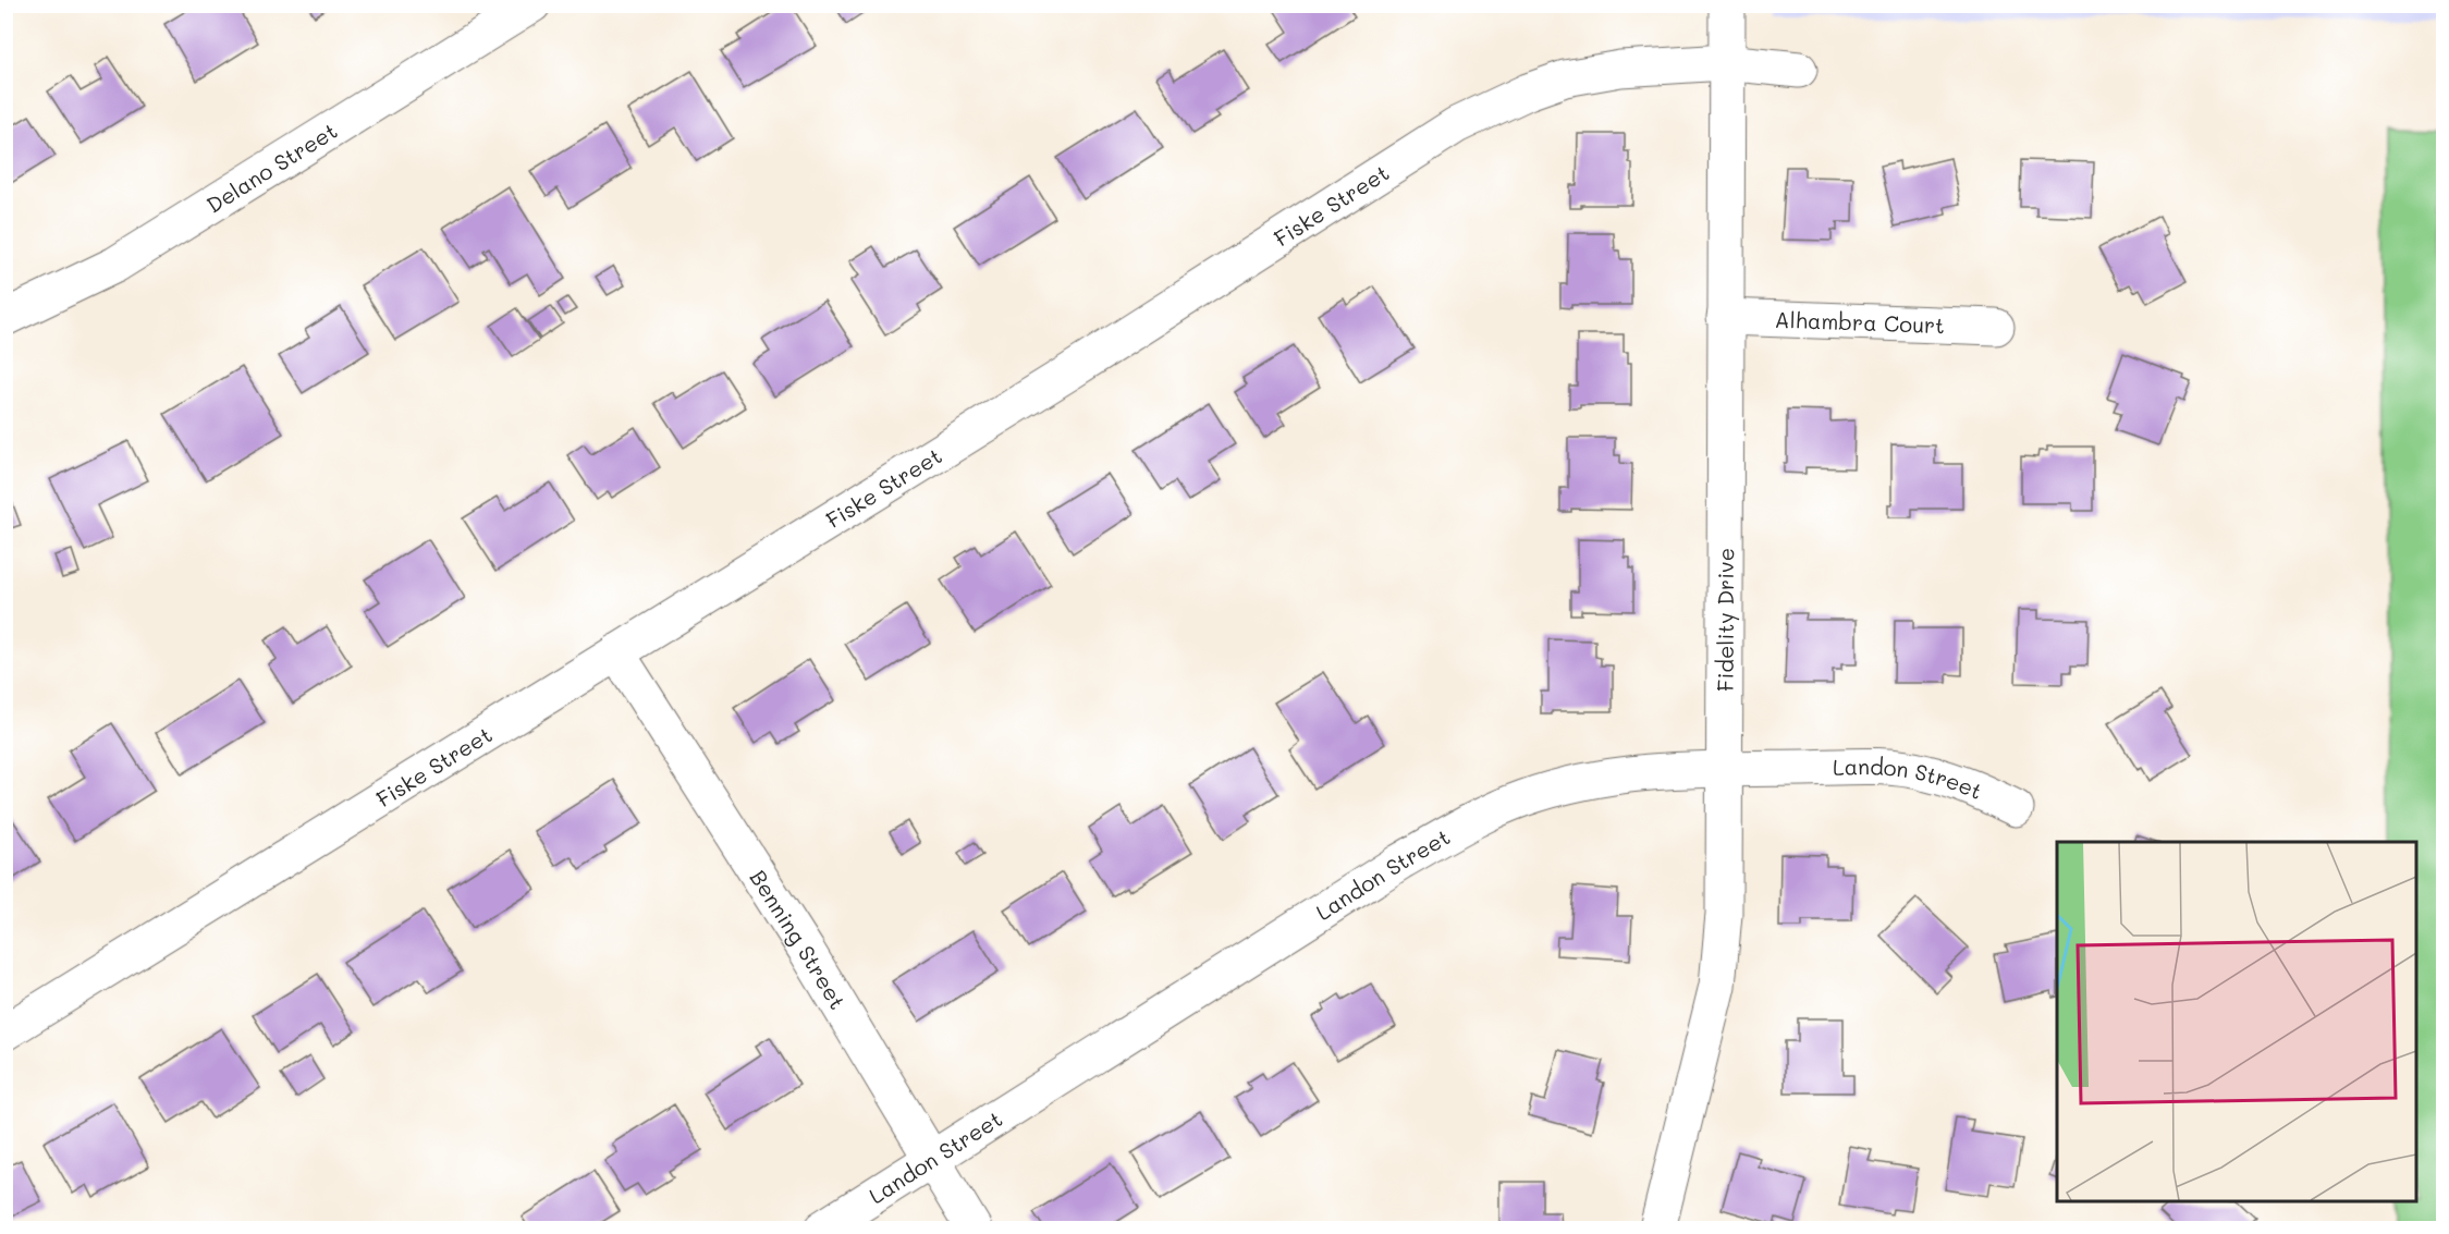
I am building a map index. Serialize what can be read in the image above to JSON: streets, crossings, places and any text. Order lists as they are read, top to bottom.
{
  "streets": {
    "street": [
      "Delano Street",
      "Fiske Street",
      "Alhambra Court",
      "Fidelity Drive",
      "Landon Street",
      "Benning Street"
    ]
  },
  "crossings": [
    ["Fiske Street", "Fidelity Drive"],
    ["Fiske Street", "Benning Street"],
    ["Alhambra Court", "Fidelity Drive"],
    ["Fidelity Drive", "Landon Street"],
    ["Landon Street", "Benning Street"]
  ]
}
